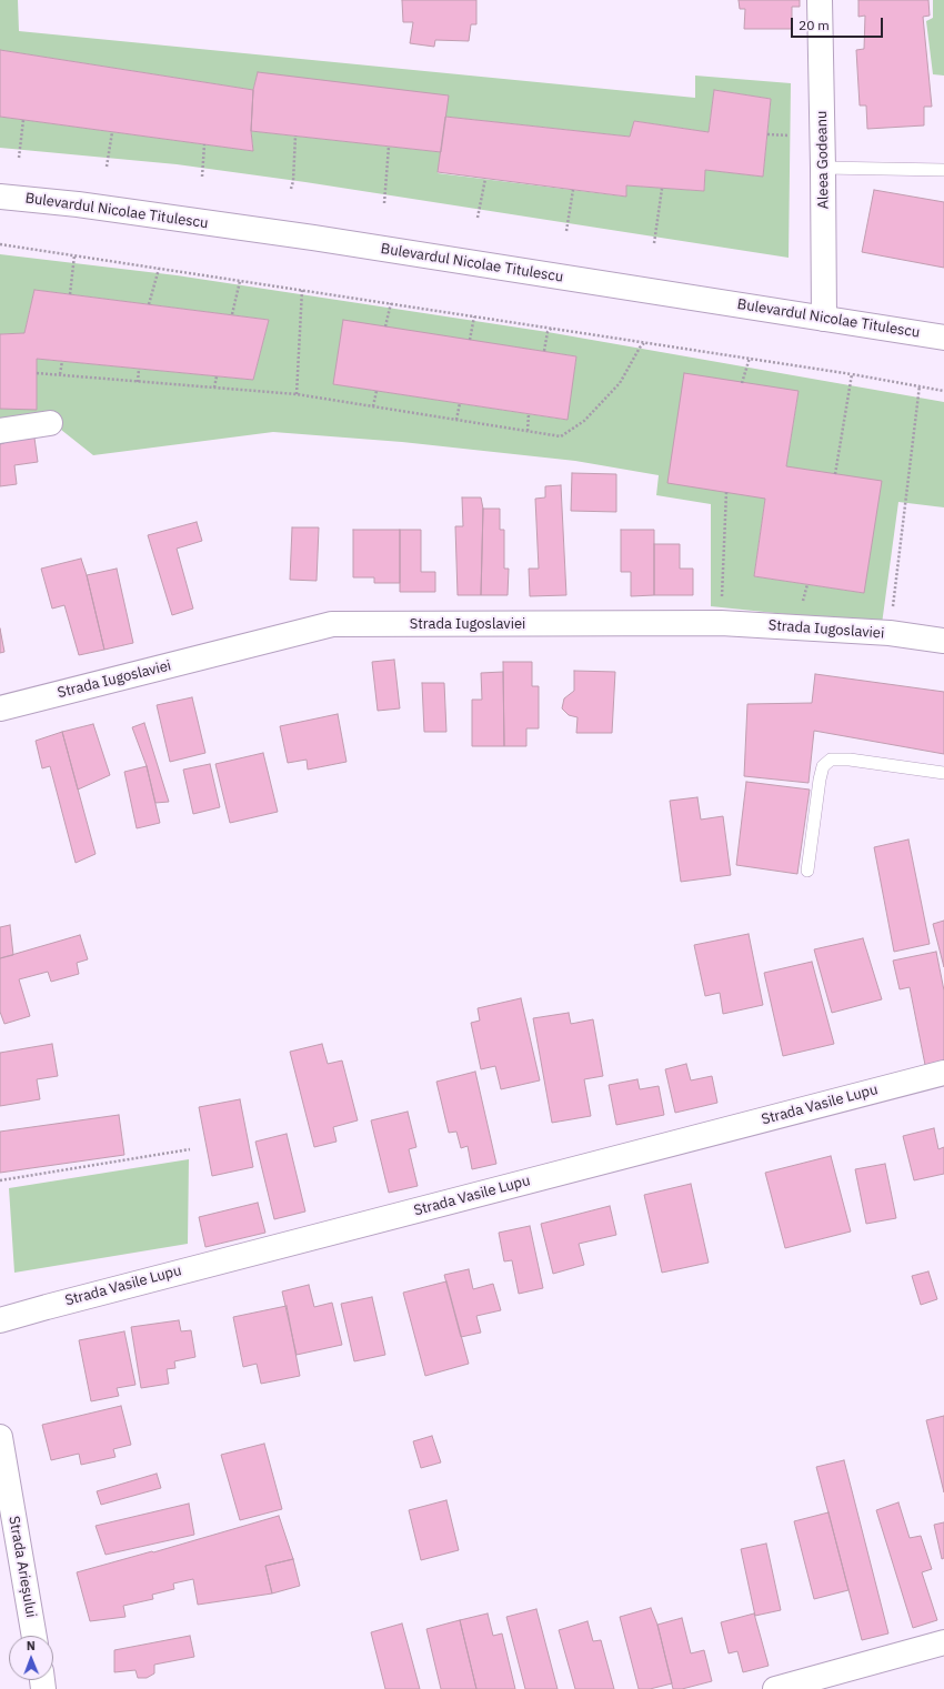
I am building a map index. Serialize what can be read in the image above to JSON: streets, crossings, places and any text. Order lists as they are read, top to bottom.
{
  "streets": {
    "street": [
      "Aleea Godeanu",
      "Bulevardul Nicolae Titulescu",
      "Strada Iugoslaviei",
      "Strada Vasile Lupu",
      "Strada Arieșului"
    ]
  },
  "crossings": [
    ["Aleea Godeanu", "Bulevardul Nicolae Titulescu"]
  ],
  "scale_bar": "20 m",
  "north": "top"
}
